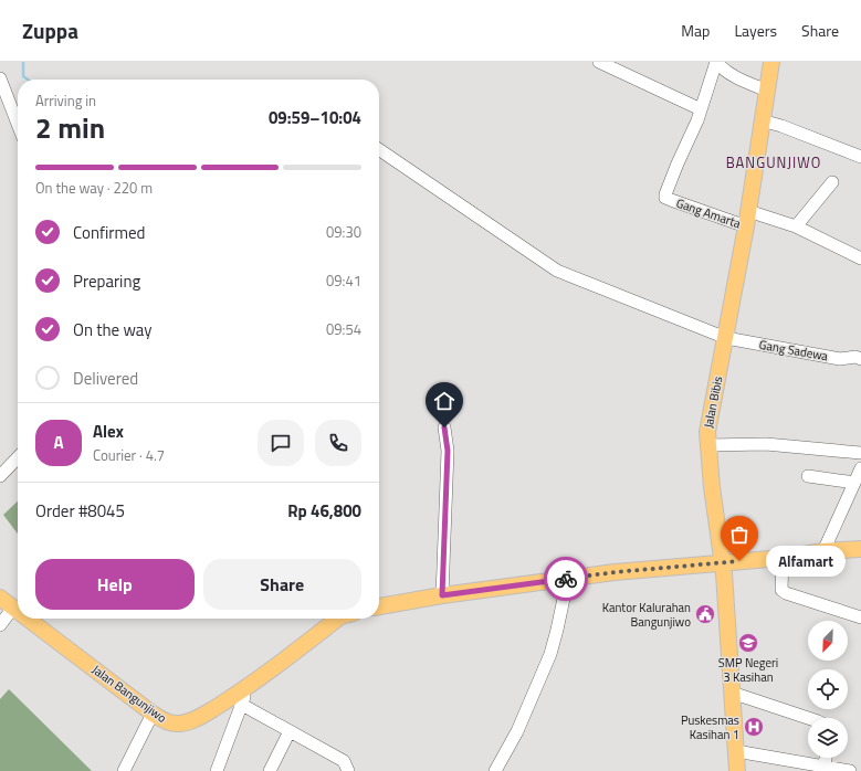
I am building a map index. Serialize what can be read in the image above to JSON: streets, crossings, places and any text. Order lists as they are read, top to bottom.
{
  "streets": {
    "main road": ["Jalan Bibis", "Jalan Bangunjiwo"],
    "street": ["Gang Amarta", "Gang Sadewa"]
  },
  "crossings": [
    ["Gang Amarta", "Jalan Bibis"],
    ["Gang Sadewa", "Jalan Bibis"]
  ],
  "districts": ["BANGUNJIWO"],
  "places": {
    "other": ["Alfamart"],
    "public building": ["Kantor Kalurahan Bangunjiwo"],
    "school or university": ["SMP Negeri 3 Kasihan"],
    "hospital": ["Puskesmas Kasihan 1"]
  },
  "north": "bottom left",
  "page": {
    "header": "Zuppa",
    "nav": ["Map", "Layers", "Share"],
    "heading": ["2 min", "Arriving in", "09:59–10:04"],
    "panel": [
      "Alex",
      "Courier · 4.7",
      "Order #8045",
      "Rp 46,800"
    ],
    "bar": "On the way · 220 m",
    "list": [
      ["Confirmed", "09:30"],
      ["Preparing", "09:41"],
      ["On the way", "09:54"],
      "Delivered"
    ],
    "round": "A",
    "bubble": "Alfamart",
    "buttons": ["Help", "Share"]
  }
}
